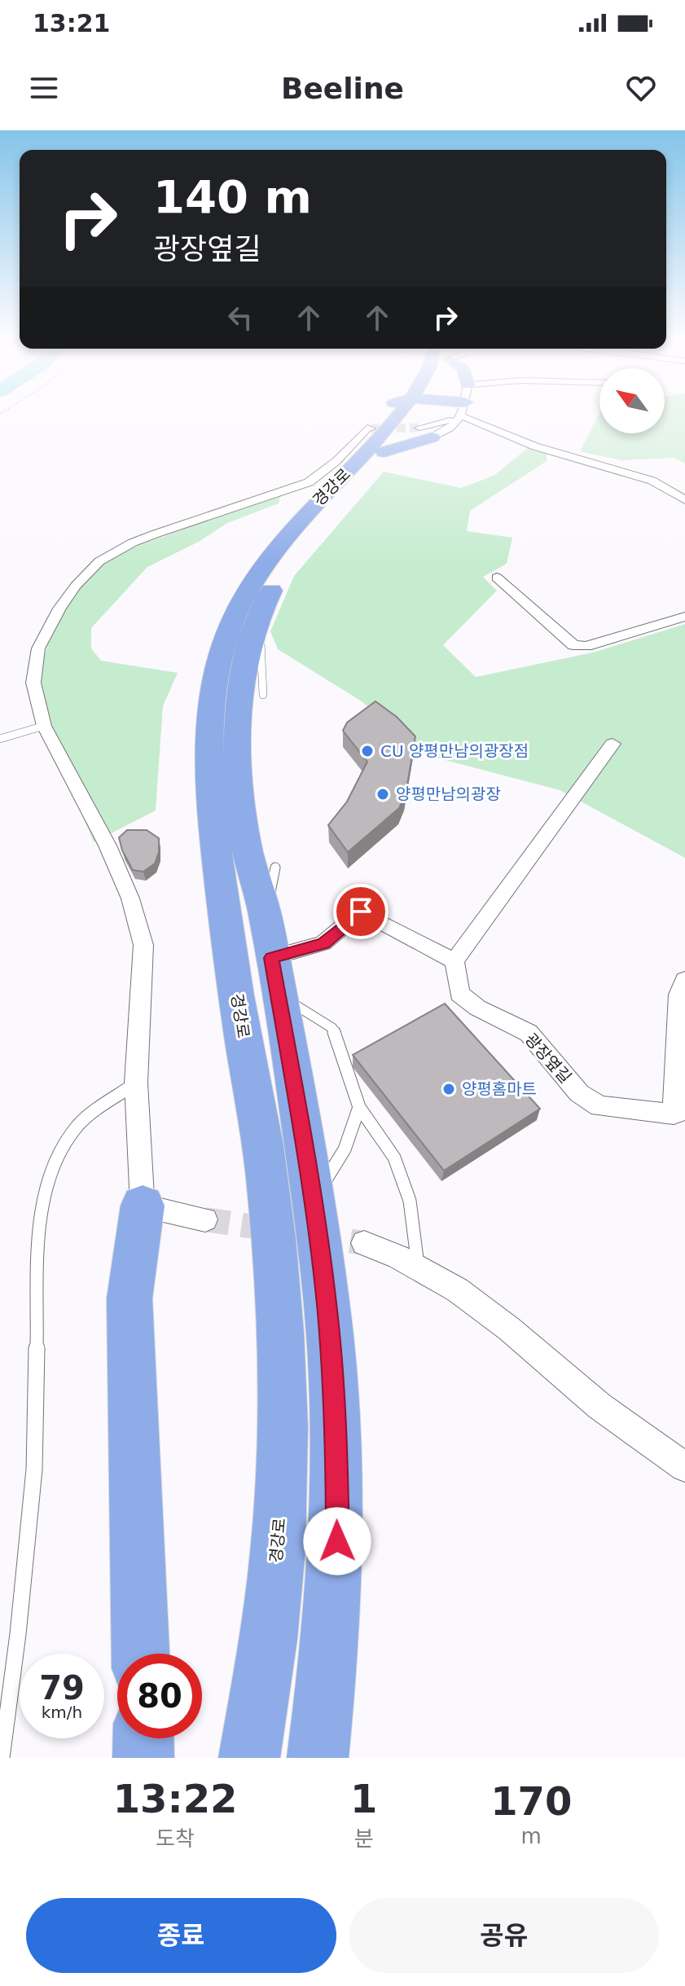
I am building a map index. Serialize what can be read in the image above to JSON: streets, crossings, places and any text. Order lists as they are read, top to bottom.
{
  "streets": {
    "highway": ["경강로"],
    "street": ["광장옆길"]
  },
  "places": ["CU 양평만남의광장점", "양평만남의광장", "양평홈마트"],
  "north": "top left",
  "page": {
    "status": "13:21",
    "header": "Beeline",
    "turn": ["140 m", "광장옆길"],
    "speed": "79 km/h",
    "limit": "80",
    "eta": [
      "13:22",
      "도착",
      "1",
      "분",
      "170",
      "m"
    ],
    "buttons": ["종료", "공유"]
  }
}
